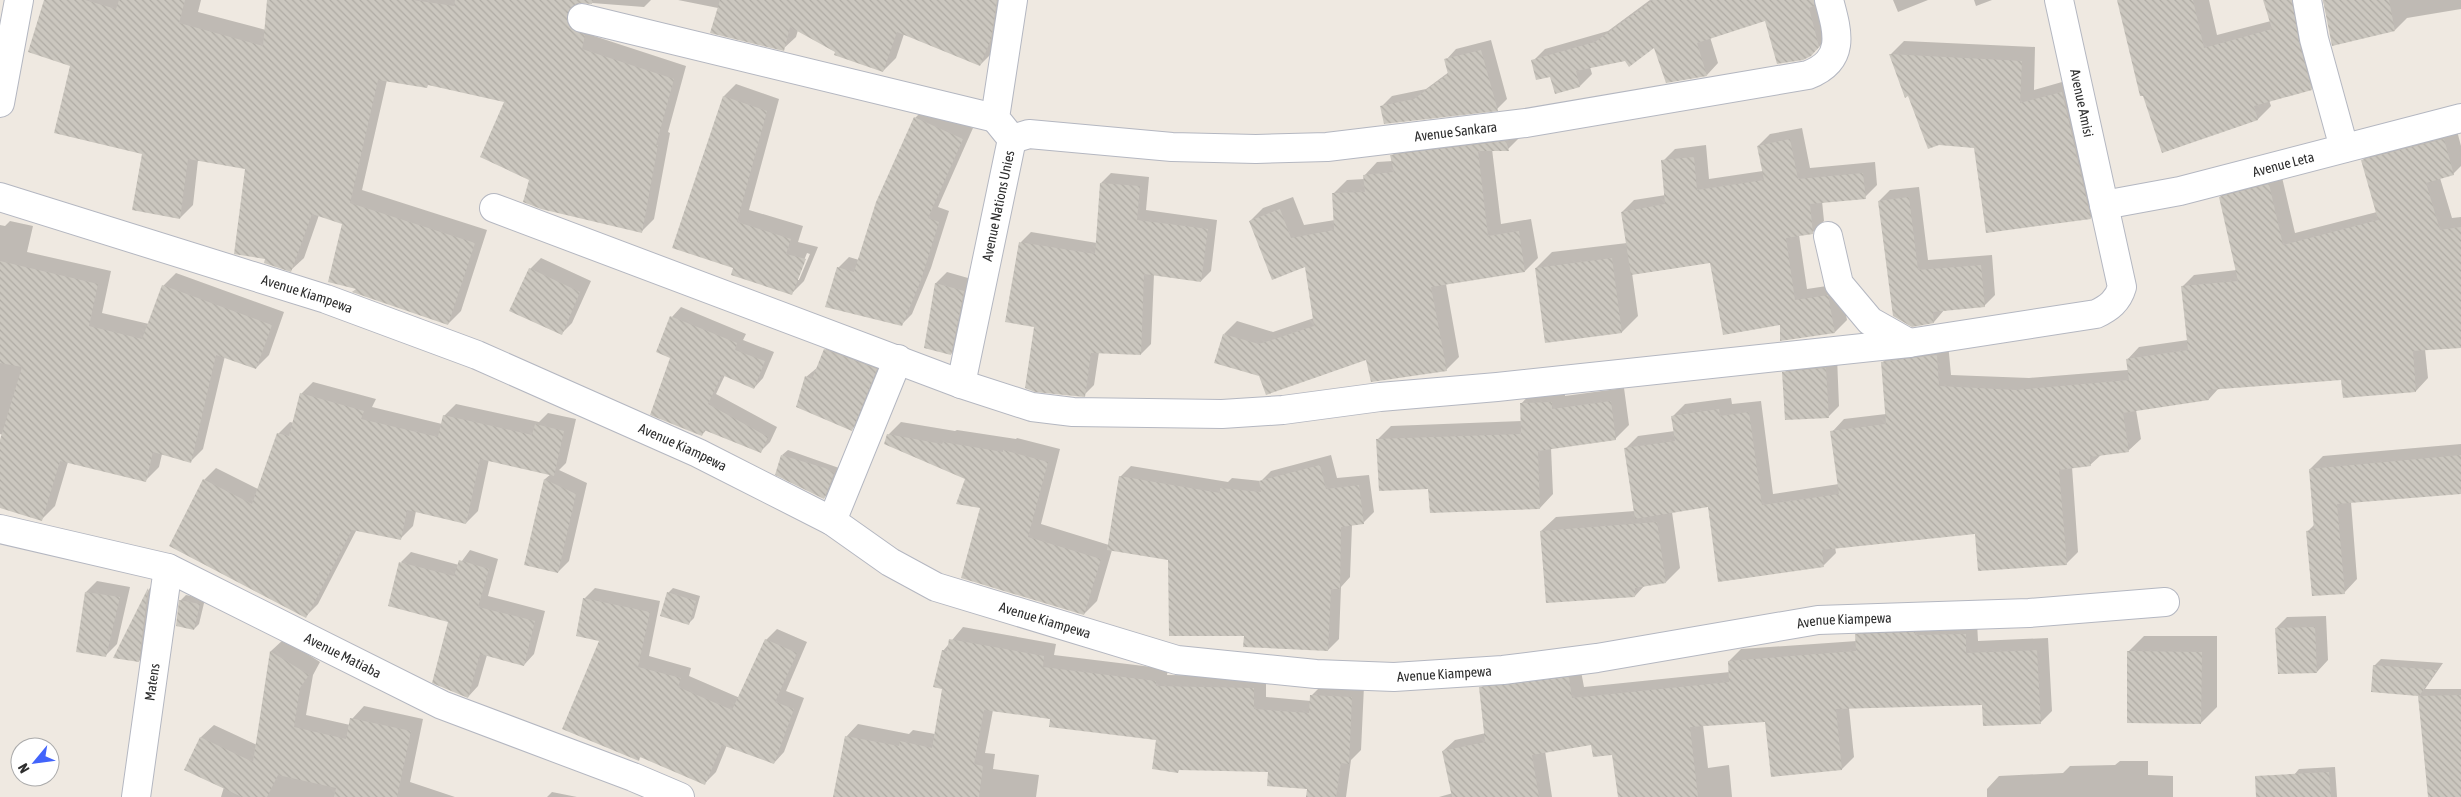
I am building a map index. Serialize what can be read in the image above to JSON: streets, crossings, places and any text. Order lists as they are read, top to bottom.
{
  "streets": {
    "street": [
      "Avenue Amisi",
      "Avenue Sankara",
      "Avenue Leta",
      "Avenue Nations Unies",
      "Avenue Kiampewa",
      "Avenue Matiaba",
      "Matens"
    ]
  },
  "crossings": [
    ["Avenue Amisi", "Avenue Leta"],
    ["Avenue Amisi", "Avenue Nations Unies"],
    ["Avenue Sankara", "Avenue Nations Unies"],
    ["Avenue Matiaba", "Matens"]
  ],
  "north": "bottom left"
}
